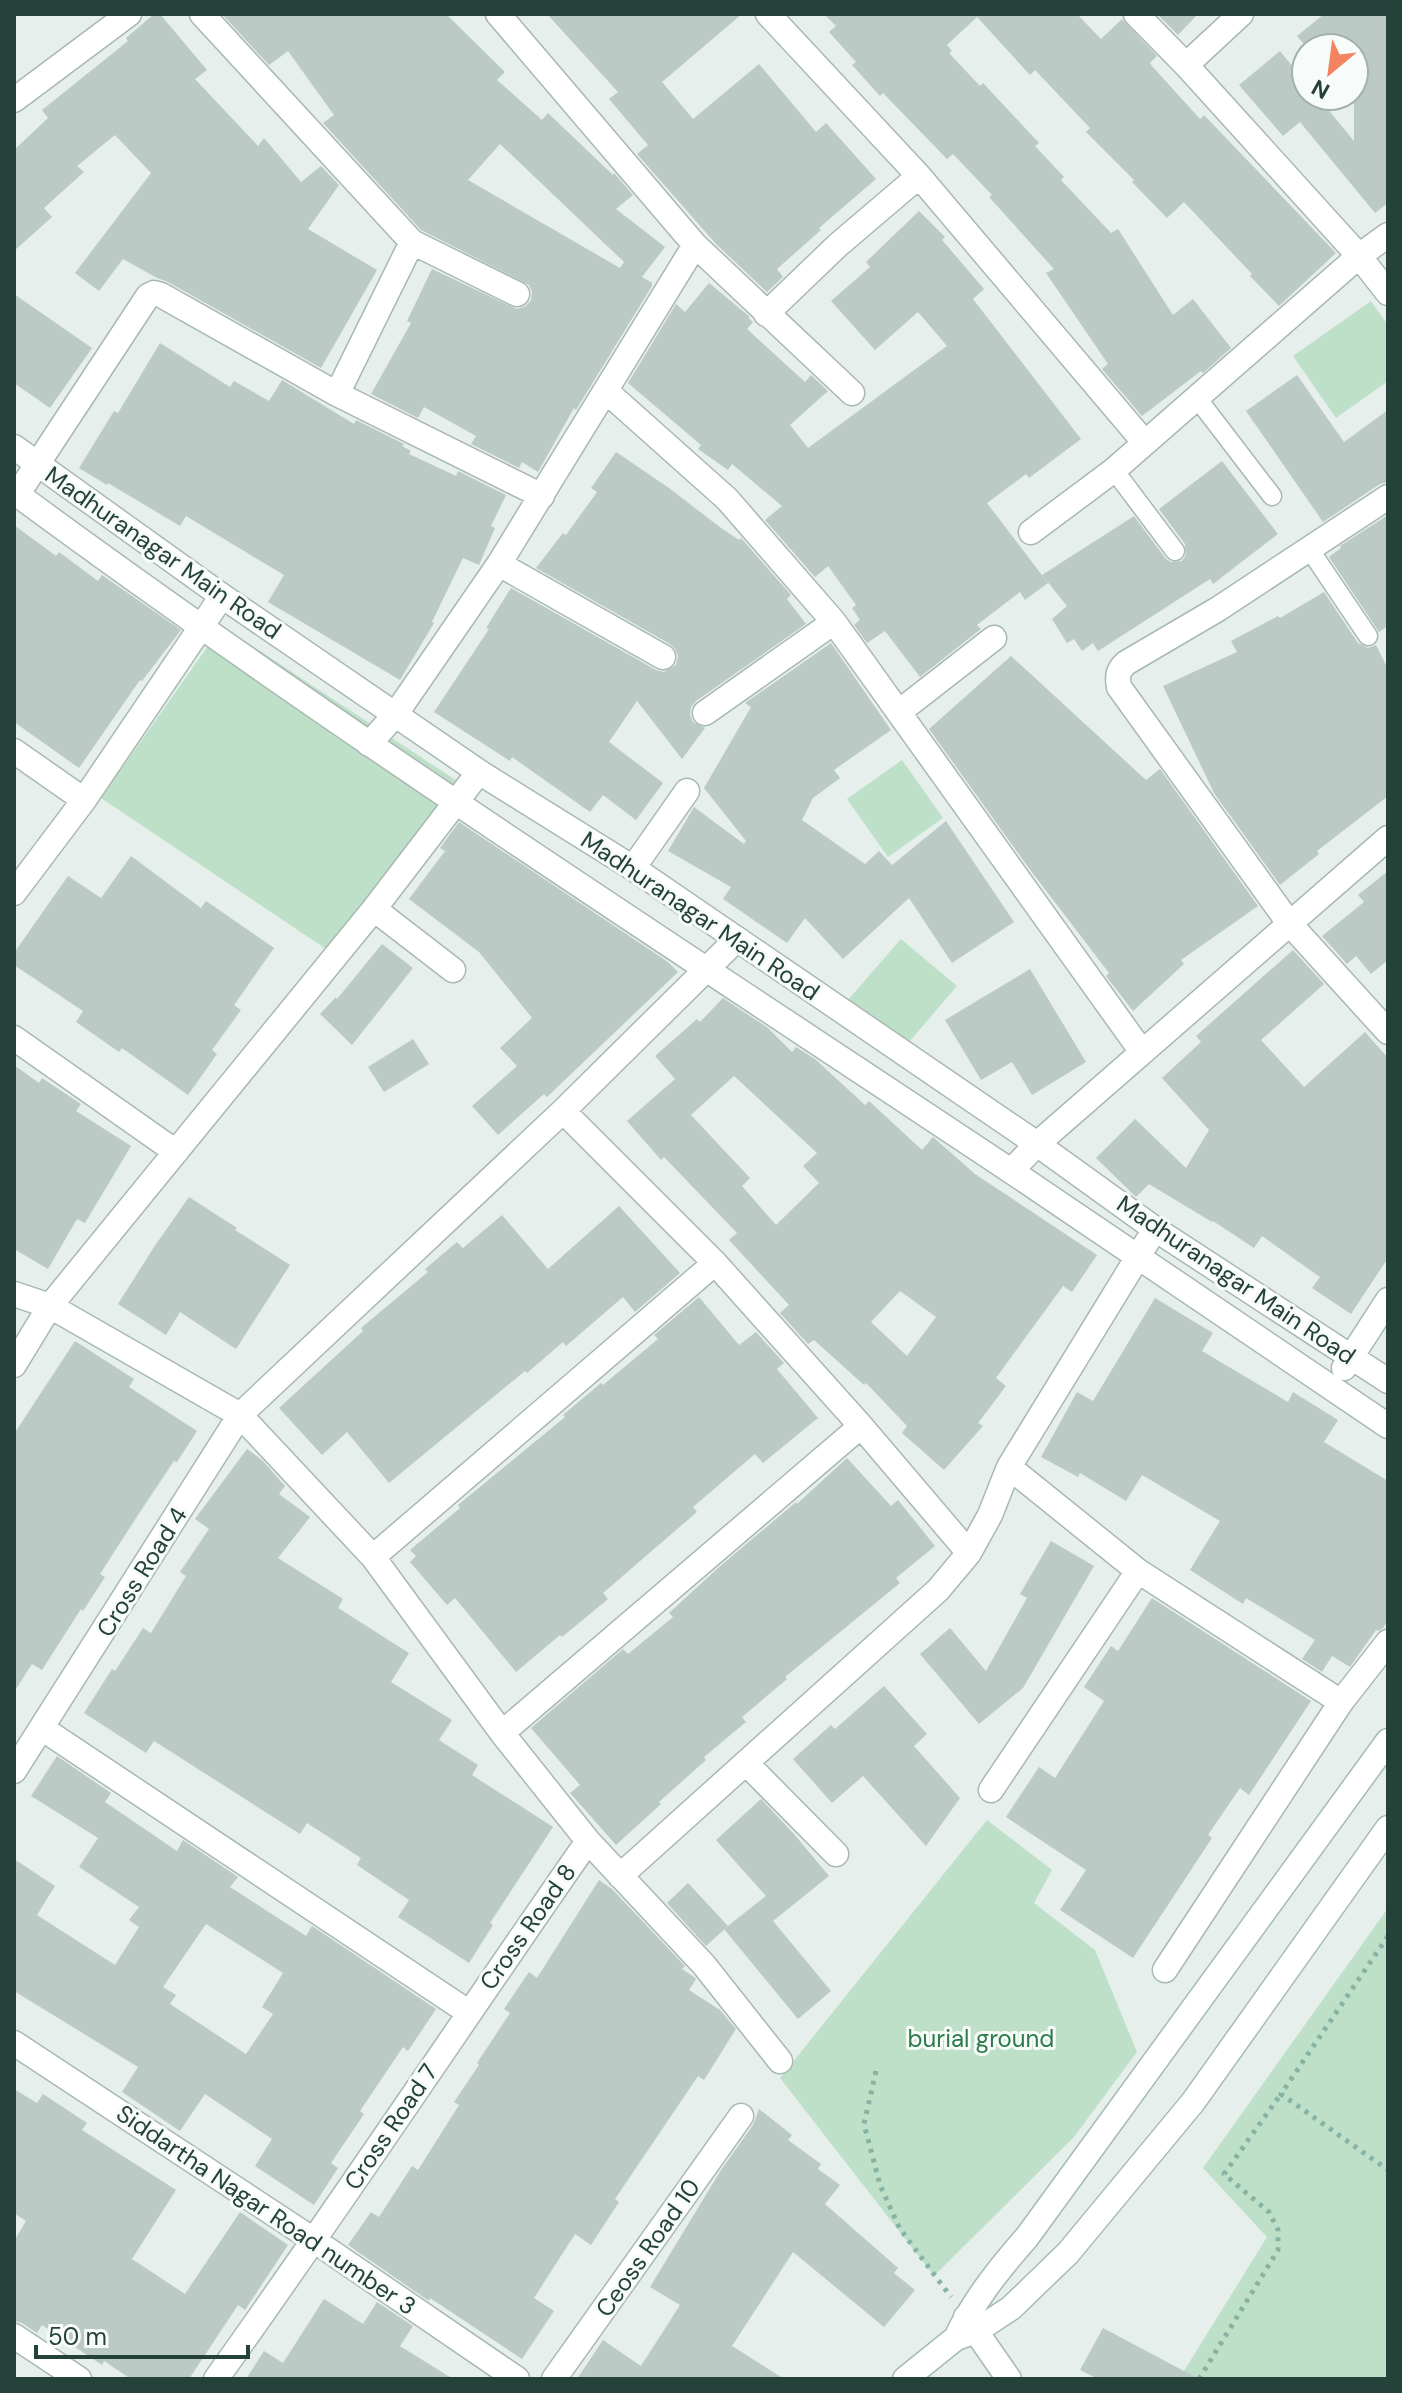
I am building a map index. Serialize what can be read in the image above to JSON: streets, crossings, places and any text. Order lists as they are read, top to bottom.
{
  "streets": {
    "street": [
      "Madhuranagar Main Road",
      "Cross Road 4",
      "Cross Road 8",
      "Cross Road 7",
      "Siddartha Nagar Road number 3",
      "Ceoss Road 10"
    ]
  },
  "crossings": [
    ["Madhuranagar Main Road", "Cross Road 4"],
    ["Cross Road 8", "Cross Road 7"],
    ["Cross Road 7", "Siddartha Nagar Road number 3"]
  ],
  "parks": ["burial ground"],
  "scale_bar": "50 m",
  "north": "bottom left"
}
